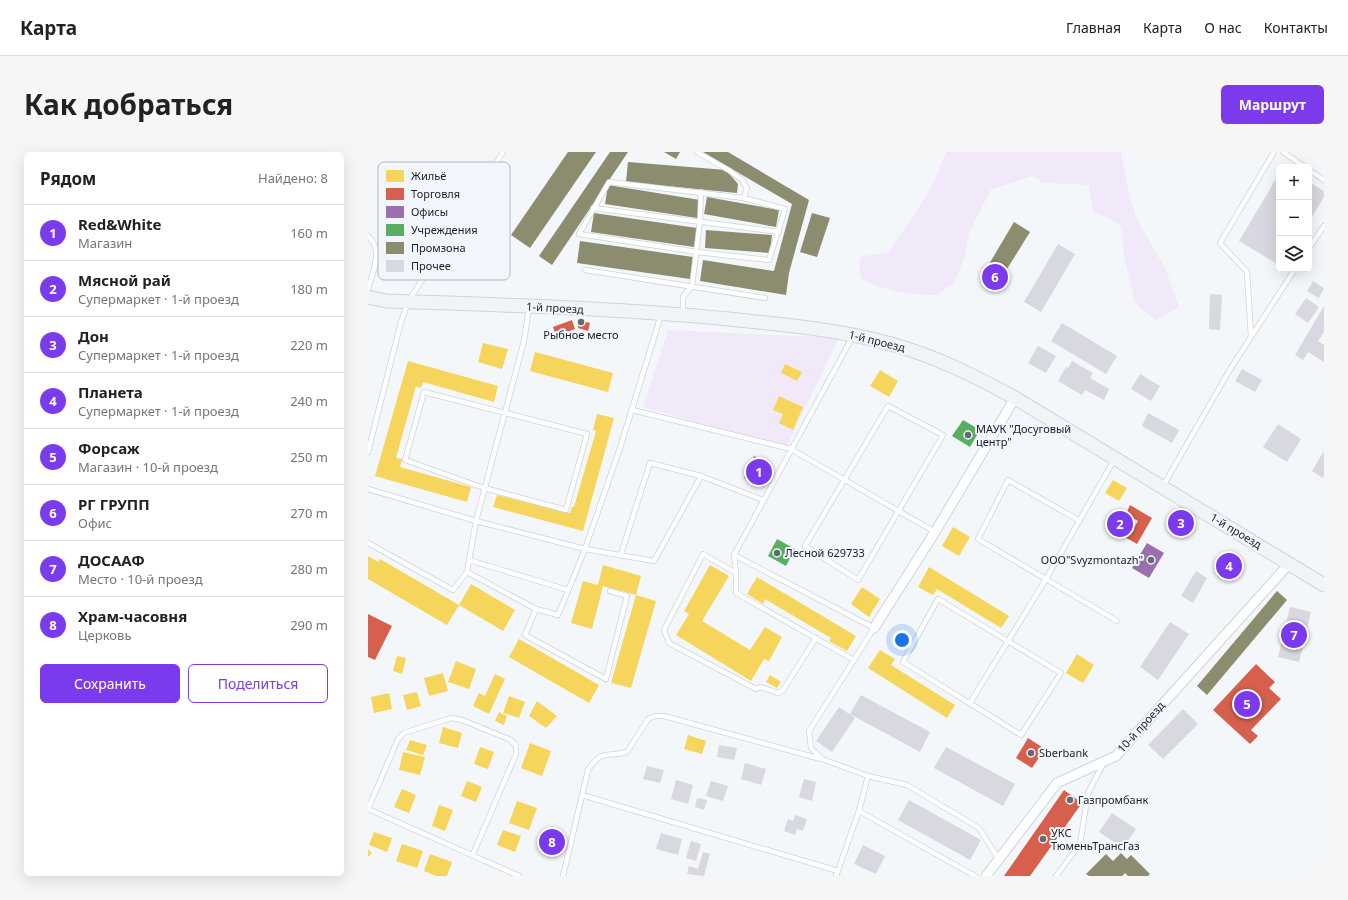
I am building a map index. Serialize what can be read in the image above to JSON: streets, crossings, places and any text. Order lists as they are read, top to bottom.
{
  "streets": {
    "street": ["1-й проезд", "10-й проезд"]
  },
  "crossings": [
    ["1-й проезд", "10-й проезд"]
  ],
  "places": [
    "Рыбное место",
    "МАУК \"Досуговый центр\"",
    "Лесной 629733",
    "ООО\"Svyzmontazh\"",
    "Sberbank",
    "Газпромбанк",
    "УКС ТюменьТрансГаз"
  ],
  "legend": [
    "Жильё",
    "Торговля",
    "Офисы",
    "Учреждения",
    "Промзона",
    "Прочее"
  ],
  "page": {
    "header": "Карта",
    "nav": [
      "Главная",
      "Карта",
      "О нас",
      "Контакты"
    ],
    "title": "Как добраться",
    "buttons": [
      "Маршрут",
      ["Сохранить", "Поделиться"]
    ],
    "heading": ["Рядом", "Найдено: 8"],
    "map_buttons": ["+", "−"],
    "list": [
      {
        "mark": "1",
        "name": "Red&White",
        "note": "Магазин",
        "value": "160 m"
      },
      {
        "mark": "2",
        "name": "Мясной рай",
        "note": "Супермаркет · 1-й проезд",
        "value": "180 m"
      },
      {
        "mark": "3",
        "name": "Дон",
        "note": "Супермаркет · 1-й проезд",
        "value": "220 m"
      },
      {
        "mark": "4",
        "name": "Планета",
        "note": "Супермаркет · 1-й проезд",
        "value": "240 m"
      },
      {
        "mark": "5",
        "name": "Форсаж",
        "note": "Магазин · 10-й проезд",
        "value": "250 m"
      },
      {
        "mark": "6",
        "name": "РГ ГРУПП",
        "note": "Офис",
        "value": "270 m"
      },
      {
        "mark": "7",
        "name": "ДОСААФ",
        "note": "Место · 10-й проезд",
        "value": "280 m"
      },
      {
        "mark": "8",
        "name": "Храм-часовня",
        "note": "Церковь",
        "value": "290 m"
      }
    ],
    "pins": [
      "6",
      "1",
      "3",
      "2",
      "4",
      "7",
      "5",
      "8"
    ]
  }
}
